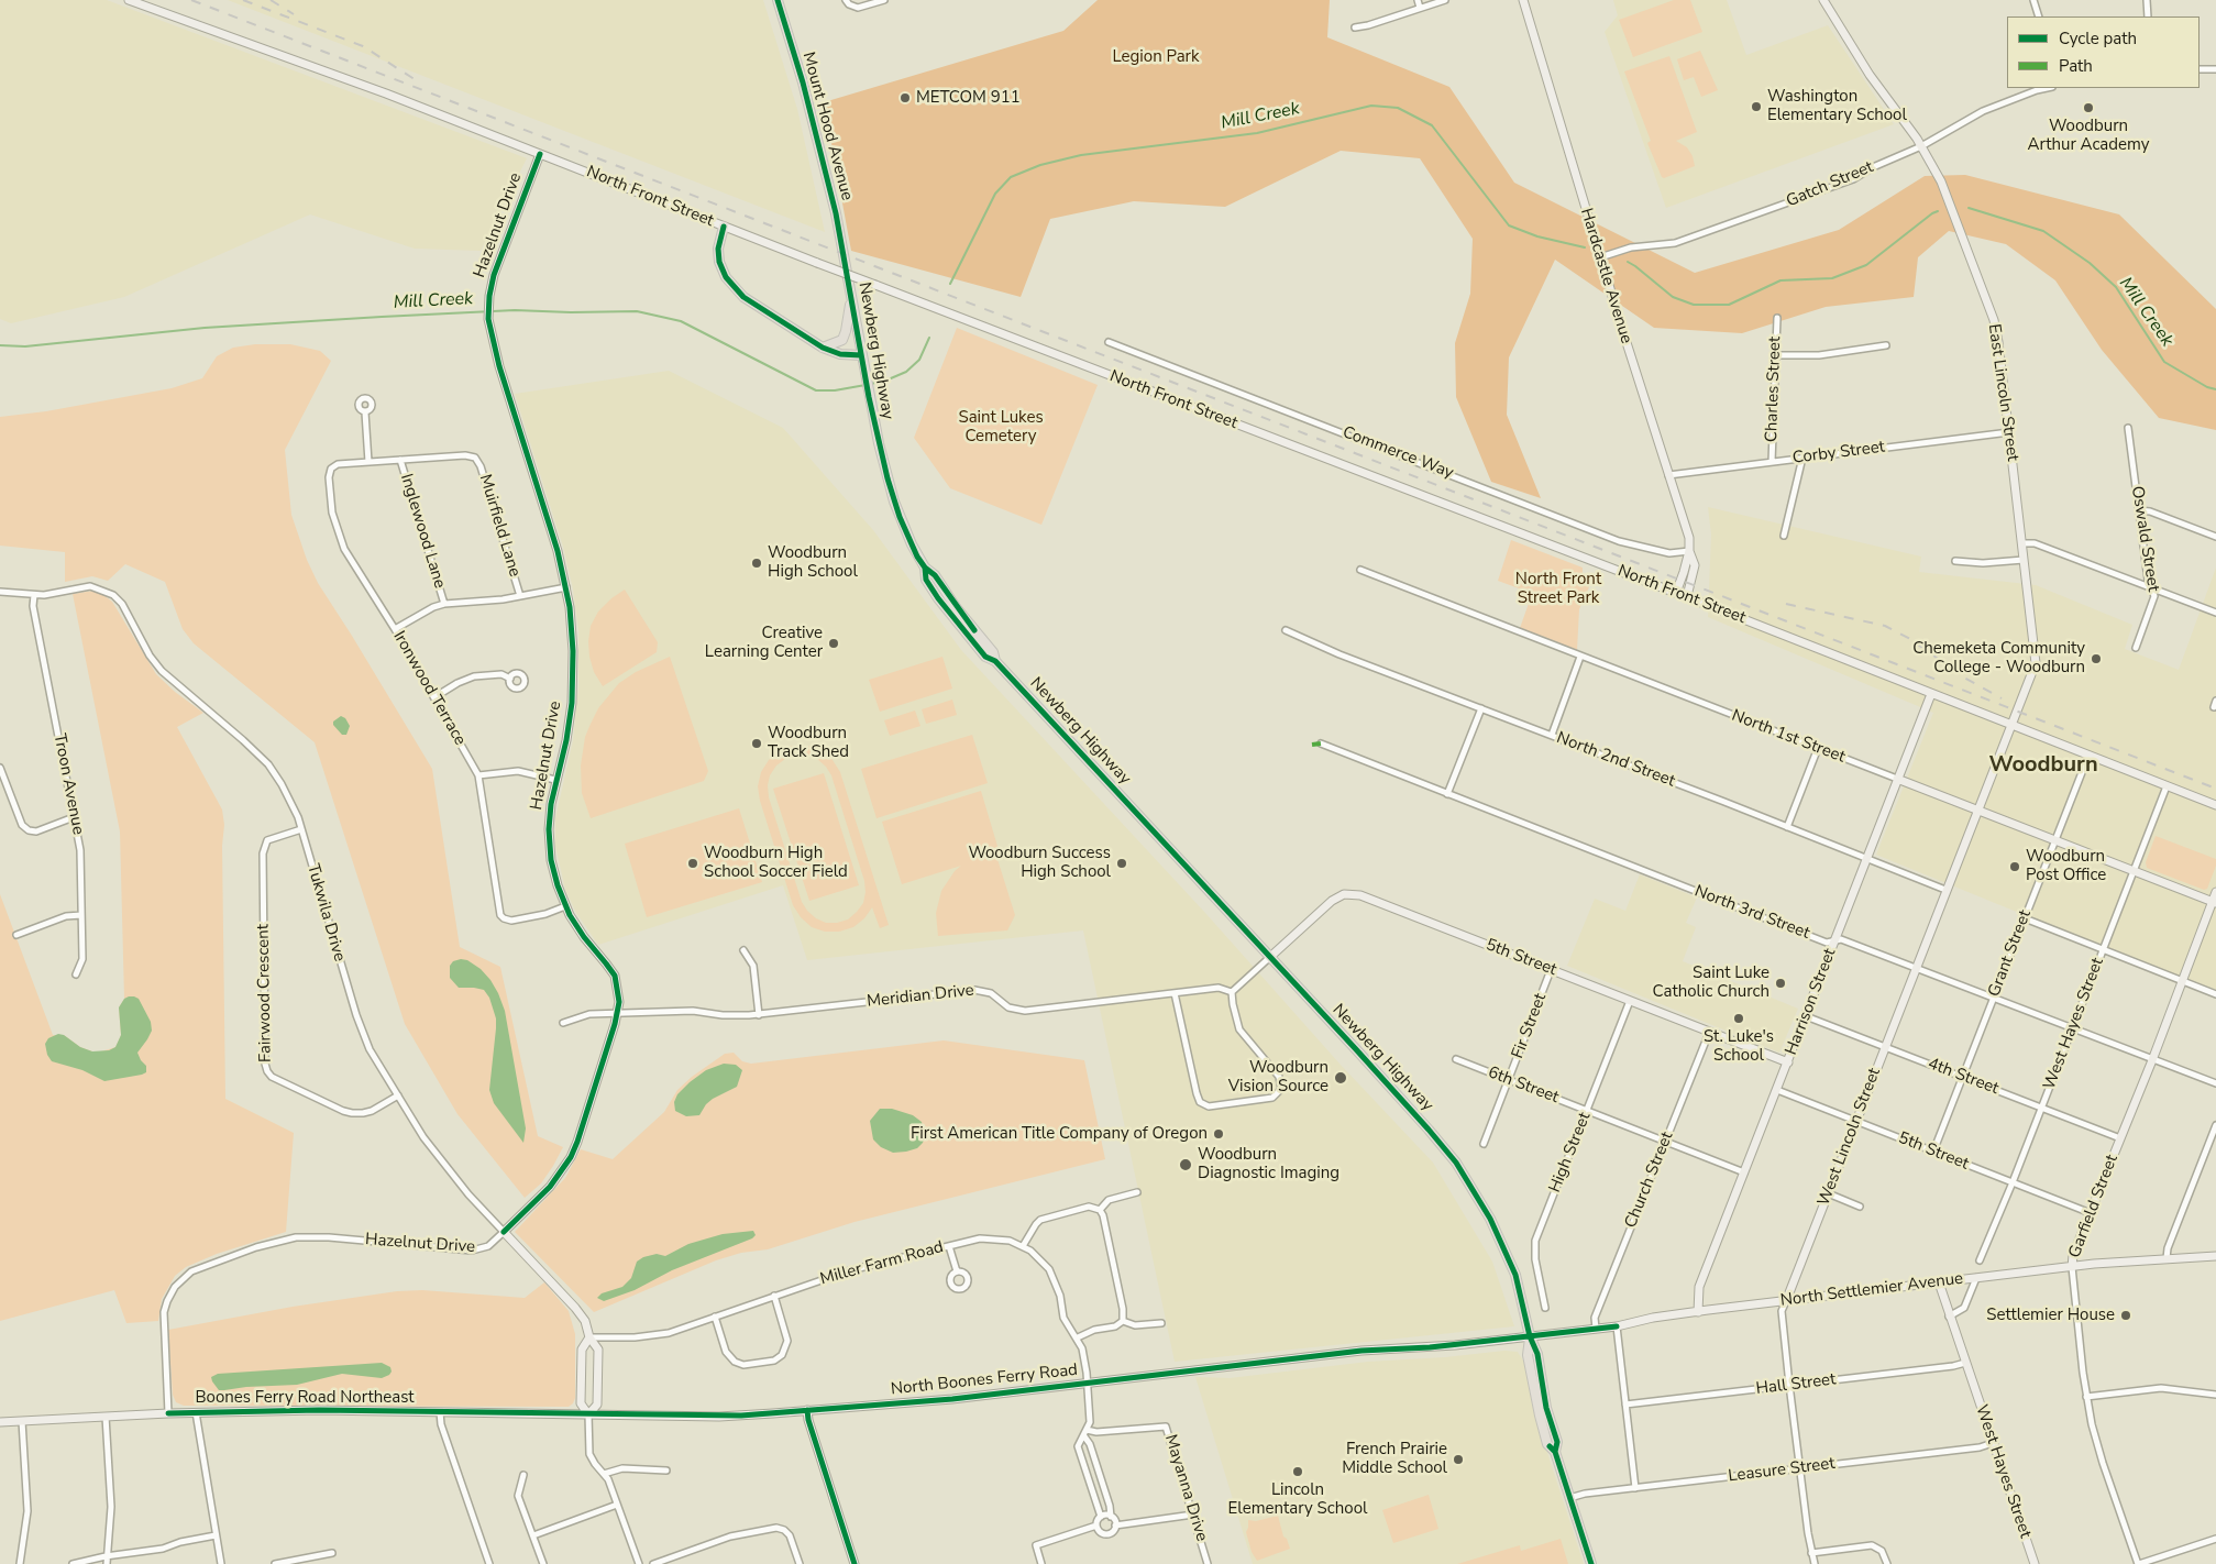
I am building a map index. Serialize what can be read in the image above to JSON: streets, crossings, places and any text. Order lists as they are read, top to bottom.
{
  "streets": {
    "main road": ["Mount Hood Avenue", "Newberg Highway"],
    "street": [
      "Gatch Street",
      "North Front Street",
      "Hazelnut Drive",
      "Hardcastle Avenue",
      "Charles Street",
      "East Lincoln Street",
      "Commerce Way",
      "Corby Street",
      "Muirfield Lane",
      "Inglewood Lane",
      "Oswald Street",
      "Ironwood Terrace",
      "North 1st Street",
      "North 2nd Street",
      "Troon Avenue",
      "Tukwila Drive",
      "North 3rd Street",
      "Grant Street",
      "5th Street",
      "Fairwood Crescent",
      "Meridian Drive",
      "Harrison Street",
      "West Hayes Street",
      "Fir Street",
      "4th Street",
      "6th Street",
      "West Lincoln Street",
      "High Street",
      "Church Street",
      "Garfield Street",
      "Miller Farm Road",
      "North Settlemier Avenue",
      "North Boones Ferry Road",
      "Hall Street",
      "Boones Ferry Road Northeast",
      "Leasure Street",
      "Mayanna Drive"
    ]
  },
  "crossings": [
    ["Mount Hood Avenue", "Newberg Highway"],
    ["Gatch Street", "Hardcastle Avenue"],
    ["Gatch Street", "East Lincoln Street"],
    ["North Front Street", "Hazelnut Drive"],
    ["North Front Street", "Hardcastle Avenue"],
    ["North Front Street", "East Lincoln Street"],
    ["North Front Street", "Grant Street"],
    ["North Front Street", "Harrison Street"],
    ["North Front Street", "West Hayes Street"],
    ["North Front Street", "West Lincoln Street"],
    ["Hazelnut Drive", "Ironwood Terrace"],
    ["Hazelnut Drive", "Tukwila Drive"],
    ["Hazelnut Drive", "Meridian Drive"],
    ["Hazelnut Drive", "Boones Ferry Road Northeast"],
    ["Hardcastle Avenue", "Commerce Way"],
    ["Hardcastle Avenue", "Corby Street"],
    ["Newberg Highway", "5th Street"],
    ["Newberg Highway", "North Settlemier Avenue"],
    ["Newberg Highway", "North Boones Ferry Road"],
    ["Newberg Highway", "Leasure Street"],
    ["Charles Street", "Corby Street"],
    ["East Lincoln Street", "Corby Street"],
    ["East Lincoln Street", "West Lincoln Street"],
    ["Muirfield Lane", "Inglewood Lane"],
    ["North 1st Street", "Grant Street"],
    ["North 1st Street", "Harrison Street"],
    ["North 1st Street", "West Hayes Street"],
    ["North 1st Street", "West Lincoln Street"],
    ["North 1st Street", "Garfield Street"],
    ["North 2nd Street", "Harrison Street"],
    ["North 2nd Street", "West Lincoln Street"],
    ["Troon Avenue", "Tukwila Drive"],
    ["Tukwila Drive", "Fairwood Crescent"],
    ["Tukwila Drive", "Miller Farm Road"],
    ["Tukwila Drive", "North Boones Ferry Road"],
    ["North 3rd Street", "Grant Street"],
    ["North 3rd Street", "Harrison Street"],
    ["North 3rd Street", "West Hayes Street"],
    ["North 3rd Street", "West Lincoln Street"],
    ["North 3rd Street", "Garfield Street"],
    ["Grant Street", "5th Street"],
    ["Grant Street", "4th Street"],
    ["5th Street", "Harrison Street"],
    ["5th Street", "West Hayes Street"],
    ["5th Street", "Fir Street"],
    ["5th Street", "West Lincoln Street"],
    ["5th Street", "High Street"],
    ["5th Street", "Church Street"],
    ["5th Street", "Garfield Street"],
    ["Harrison Street", "4th Street"],
    ["Harrison Street", "6th Street"],
    ["Harrison Street", "North Settlemier Avenue"],
    ["West Hayes Street", "4th Street"],
    ["West Hayes Street", "North Settlemier Avenue"],
    ["West Hayes Street", "Hall Street"],
    ["West Hayes Street", "Leasure Street"],
    ["Fir Street", "6th Street"],
    ["4th Street", "West Lincoln Street"],
    ["4th Street", "Garfield Street"],
    ["6th Street", "High Street"],
    ["6th Street", "Church Street"],
    ["West Lincoln Street", "North Settlemier Avenue"],
    ["West Lincoln Street", "Hall Street"],
    ["West Lincoln Street", "Leasure Street"],
    ["Church Street", "North Settlemier Avenue"],
    ["Garfield Street", "North Settlemier Avenue"],
    ["Miller Farm Road", "North Boones Ferry Road"],
    ["Miller Farm Road", "Mayanna Drive"],
    ["North Settlemier Avenue", "North Boones Ferry Road"],
    ["North Boones Ferry Road", "Boones Ferry Road Northeast"]
  ],
  "districts": ["Woodburn"],
  "water": ["Mill Creek"],
  "parks": ["Legion Park", "Saint Lukes Cemetery", "North Front Street Park"],
  "places": [
    "METCOM 911",
    "Washington Elementary School",
    "Woodburn Arthur Academy",
    "Woodburn High School",
    "Creative Learning Center",
    "Chemeketa Community College - Woodburn",
    "Woodburn Track Shed",
    "Woodburn High School Soccer Field",
    "Woodburn Success High School",
    "Woodburn Post Office",
    "Saint Luke Catholic Church",
    "St. Luke's School",
    "Woodburn Vision Source",
    "First American Title Company of Oregon",
    "Woodburn Diagnostic Imaging",
    "Settlemier House",
    "French Prairie Middle School",
    "Lincoln Elementary School"
  ],
  "legend": ["Cycle path", "Path"]
}
